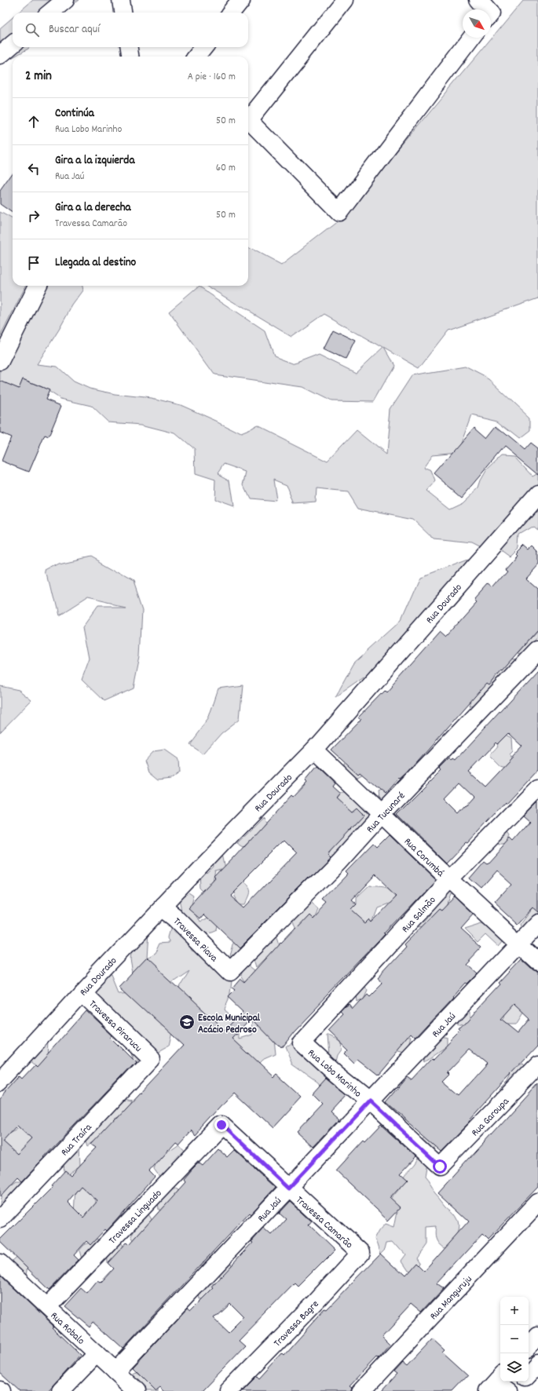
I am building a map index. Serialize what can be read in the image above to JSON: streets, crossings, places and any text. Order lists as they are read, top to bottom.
{
  "streets": {
    "street": [
      "Rua Dourado",
      "Rua Tucunaré",
      "Rua Corumbá",
      "Rua Salmão",
      "Travessa Piava",
      "Rua Jaú",
      "Travessa Pirarucu",
      "Rua Lobo Marinho",
      "Rua Garoupa",
      "Rua Traíra",
      "Travessa Linguado",
      "Travessa Camarão",
      "Rua Manguruju",
      "Travessa Bagre",
      "Rua Robalo"
    ]
  },
  "crossings": [
    ["Rua Dourado", "Rua Corumbá"],
    ["Rua Dourado", "Travessa Piava"],
    ["Rua Dourado", "Travessa Pirarucu"],
    ["Rua Tucunaré", "Rua Corumbá"],
    ["Rua Tucunaré", "Travessa Piava"],
    ["Rua Corumbá", "Rua Salmão"],
    ["Rua Corumbá", "Rua Jaú"],
    ["Rua Salmão", "Rua Lobo Marinho"],
    ["Rua Jaú", "Rua Lobo Marinho"],
    ["Rua Jaú", "Travessa Camarão"],
    ["Rua Jaú", "Rua Robalo"],
    ["Travessa Pirarucu", "Rua Traíra"],
    ["Rua Lobo Marinho", "Rua Garoupa"],
    ["Travessa Linguado", "Travessa Camarão"],
    ["Travessa Linguado", "Rua Robalo"],
    ["Travessa Camarão", "Travessa Bagre"]
  ],
  "places": {
    "school or university": ["Escola Municipal Acácio Pedroso"]
  },
  "north": "bottom right",
  "page": {
    "search": "Buscar aquí",
    "heading": ["2 min", "A pie · 160 m"],
    "list": [
      ["Continúa", "Rua Lobo Marinho", "50 m"],
      ["Gira a la izquierda", "Rua Jaú", "60 m"],
      ["Gira a la derecha", "Travessa Camarão", "50 m"],
      "Llegada al destino"
    ],
    "map_buttons": ["+", "−"]
  }
}
